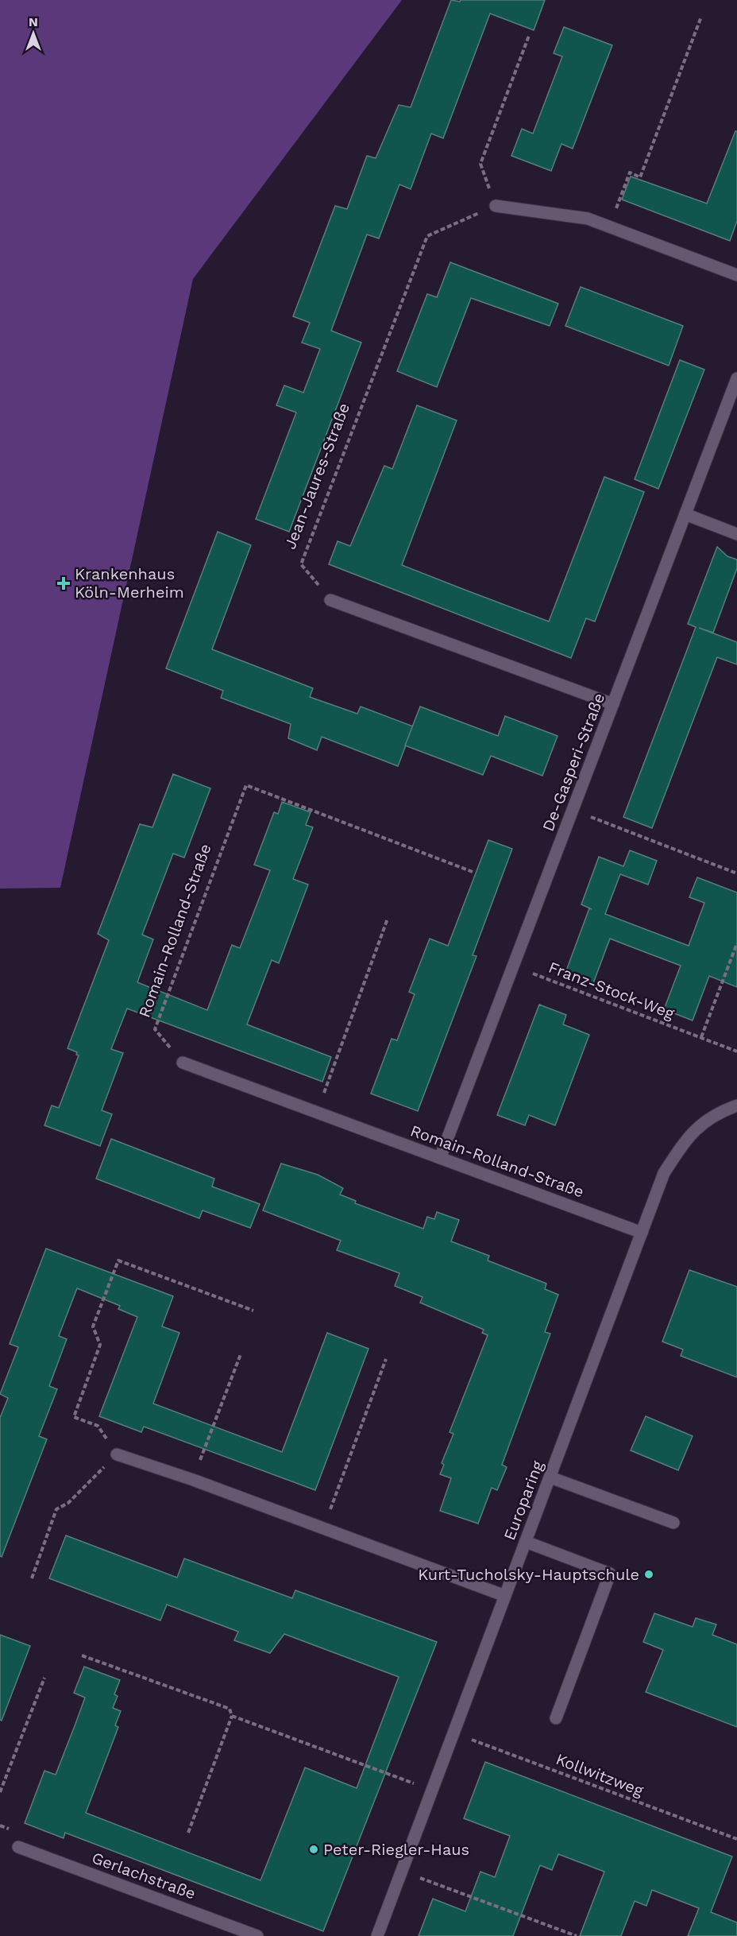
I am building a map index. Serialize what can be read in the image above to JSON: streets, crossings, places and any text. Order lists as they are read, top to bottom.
{
  "streets": {
    "street": [
      "De-Gasperi-Straße",
      "Romain-Rolland-Straße",
      "Europaring",
      "Gerlachstraße"
    ],
    "path": ["Jean-Jaures-Straße", "Franz-Stock-Weg", "Kollwitzweg"]
  },
  "crossings": [
    ["De-Gasperi-Straße", "Romain-Rolland-Straße"],
    ["De-Gasperi-Straße", "Franz-Stock-Weg"],
    ["Romain-Rolland-Straße", "Europaring"],
    ["Europaring", "Kollwitzweg"]
  ],
  "places": {
    "health": ["Krankenhaus Köln-Merheim"],
    "other": ["Kurt-Tucholsky-Hauptschule", "Peter-Riegler-Haus"]
  },
  "north": "top"
}
